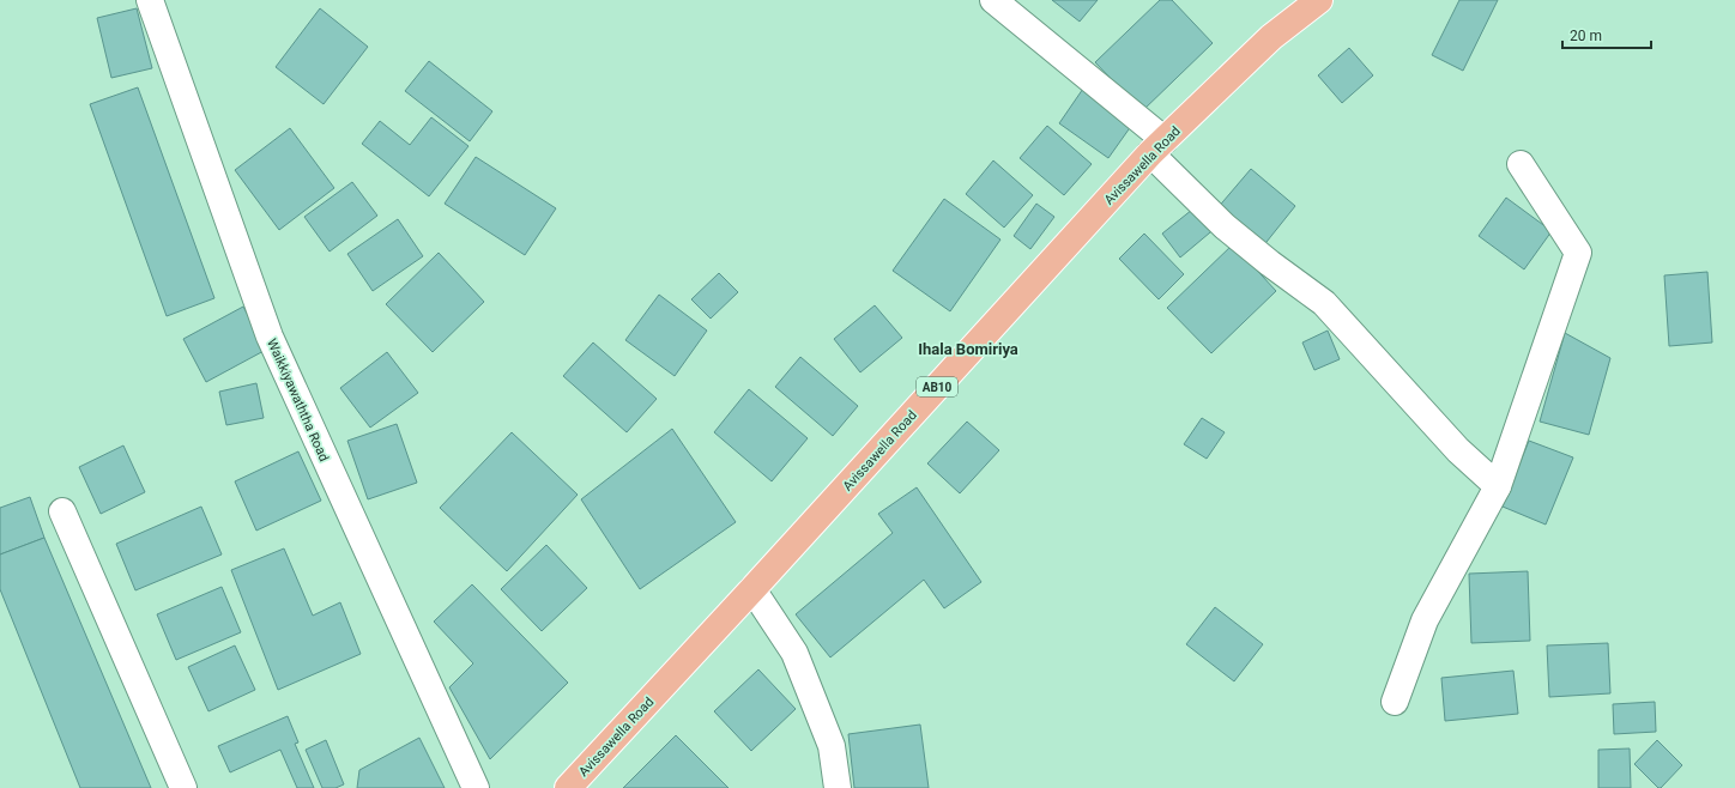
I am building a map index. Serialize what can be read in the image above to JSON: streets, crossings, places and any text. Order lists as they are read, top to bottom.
{
  "streets": {
    "main road": ["Avissawella Road", "AB10"],
    "street": ["Waikkiyawaththa Road"]
  },
  "districts": ["Ihala Bomiriya"],
  "scale_bar": "20 m"
}
